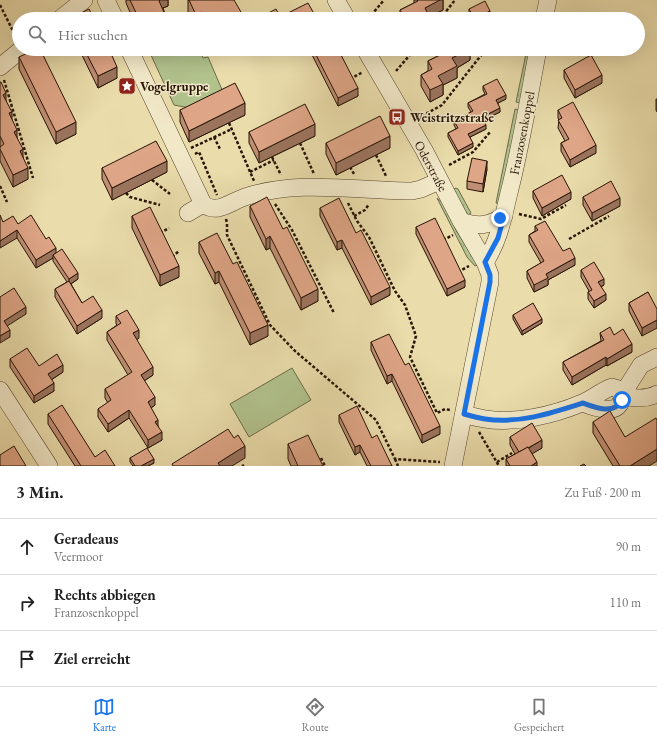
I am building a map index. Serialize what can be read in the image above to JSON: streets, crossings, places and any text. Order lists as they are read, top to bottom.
{
  "streets": {
    "street": ["Franzosenkoppel", "Oderstraße"]
  },
  "crossings": [
    ["Franzosenkoppel", "Oderstraße"]
  ],
  "places": {
    "place": ["Vogelgruppe"],
    "bus stop": ["Weistritzstraße"]
  },
  "page": {
    "search": "Hier suchen",
    "heading": ["3 Min.", "Zu Fuß · 200 m"],
    "list": [
      ["Geradeaus", "Veermoor", "90 m"],
      ["Rechts abbiegen", "Franzosenkoppel", "110 m"],
      "Ziel erreicht"
    ],
    "nav": ["Karte", "Route", "Gespeichert"]
  }
}
